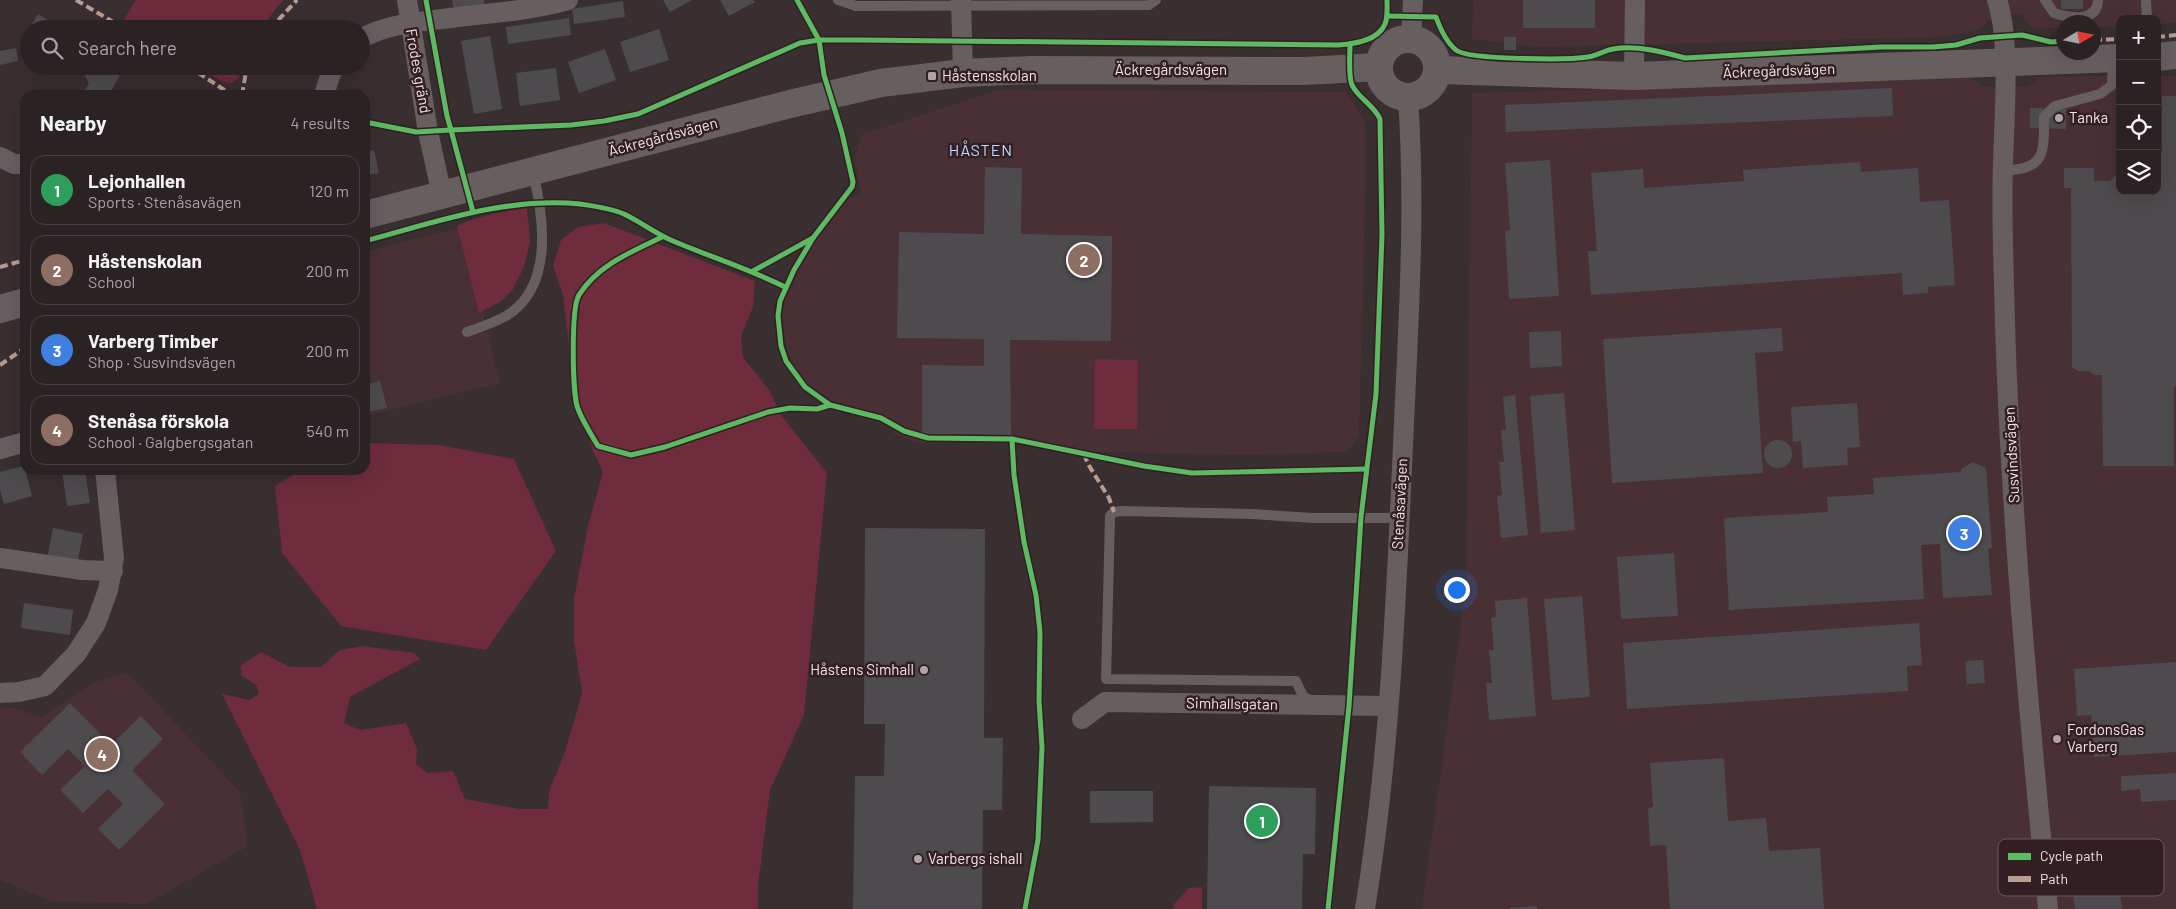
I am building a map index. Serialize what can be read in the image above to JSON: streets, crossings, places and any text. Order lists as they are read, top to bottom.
{
  "streets": {
    "street": [
      "Äckregårdsvägen",
      "Frodes gränd",
      "Susvindsvägen",
      "Stenåsavägen",
      "Simhallsgatan"
    ]
  },
  "crossings": [
    ["Äckregårdsvägen", "Frodes gränd"],
    ["Äckregårdsvägen", "Susvindsvägen"],
    ["Äckregårdsvägen", "Stenåsavägen"],
    ["Stenåsavägen", "Simhallsgatan"]
  ],
  "districts": ["HÅSTEN"],
  "places": {
    "transit": ["Håstensskolan"],
    "other": [
      "Tanka",
      "Håstens Simhall",
      "FordonsGas Varberg",
      "Varbergs ishall"
    ]
  },
  "legend": ["Cycle path", "Path"],
  "north": "right",
  "page": {
    "map_buttons": ["+", "−"],
    "search": "Search here",
    "heading": ["Nearby", "4 results"],
    "list": [
      {
        "mark": "1",
        "name": "Lejonhallen",
        "note": "Sports · Stenåsavägen",
        "value": "120 m"
      },
      {
        "mark": "2",
        "name": "Håstenskolan",
        "note": "School",
        "value": "200 m"
      },
      {
        "mark": "3",
        "name": "Varberg Timber",
        "note": "Shop · Susvindsvägen",
        "value": "200 m"
      },
      {
        "mark": "4",
        "name": "Stenåsa förskola",
        "note": "School · Galgbergsgatan",
        "value": "540 m"
      }
    ],
    "pins": [
      "2",
      "3",
      "4",
      "1"
    ]
  }
}
